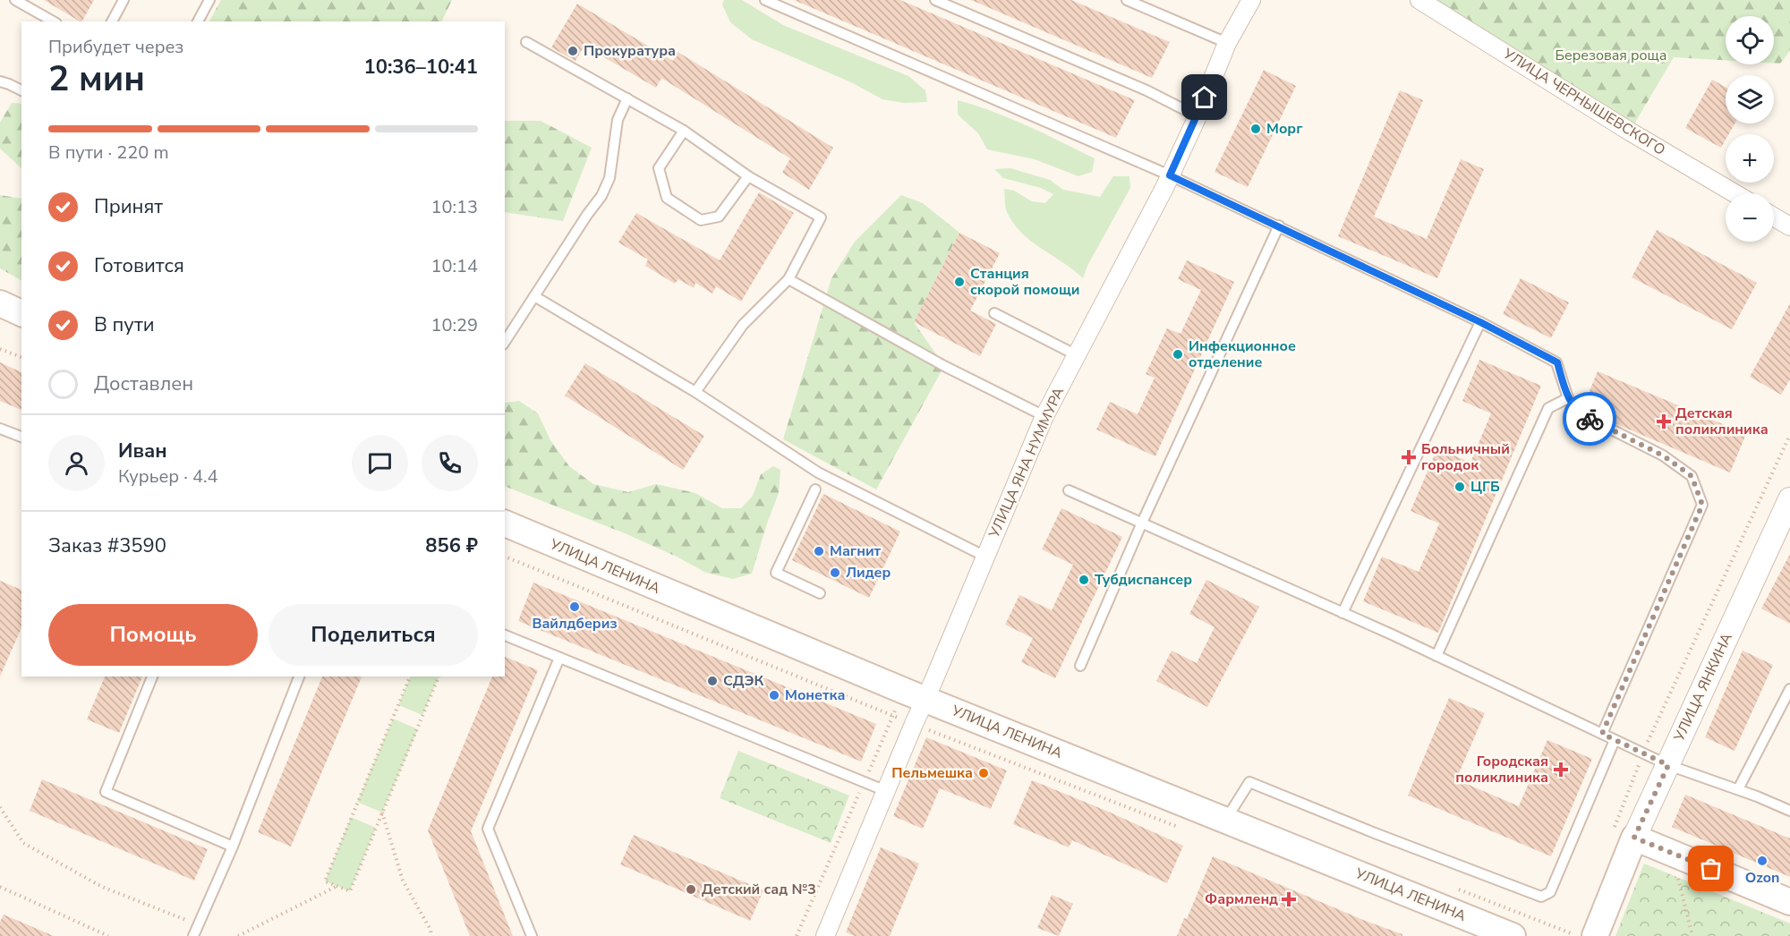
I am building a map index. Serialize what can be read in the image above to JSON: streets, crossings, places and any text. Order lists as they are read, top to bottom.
{
  "streets": {
    "main road": ["УЛИЦА ЛЕНИНА", "УЛИЦА ЯНКИНА"],
    "street": ["УЛИЦА ЧЕРНЫШЕВСКОГО", "УЛИЦА ЯНА НУММУРА"]
  },
  "crossings": [
    ["УЛИЦА ЯНА НУММУРА", "УЛИЦА ЛЕНИНА"]
  ],
  "parks": ["Березовая роща"],
  "places": {
    "other": [
      "Прокуратура",
      "Морг",
      "Станция скорой помощи",
      "Инфекционное отделение",
      "ЦГБ",
      "Магнит",
      "Лидер",
      "Тубдиспансер",
      "Вайлдбериз",
      "СДЭК",
      "Монетка",
      "Пельмешка",
      "Ozon",
      "Детский сад №3"
    ],
    "health": [
      "Детская поликлиника",
      "Больничный городок",
      "Городская поликлиника",
      "Фармленд"
    ]
  },
  "page": {
    "map_buttons": ["+", "−"],
    "heading": ["2 мин", "Прибудет через", "10:36–10:41"],
    "panel": [
      "Иван",
      "Курьер · 4.4",
      "Заказ #3590",
      "856 ₽"
    ],
    "bar": "В пути · 220 m",
    "list": [
      ["Принят", "10:13"],
      ["Готовится", "10:14"],
      ["В пути", "10:29"],
      "Доставлен"
    ],
    "buttons": ["Помощь", "Поделиться"]
  }
}
